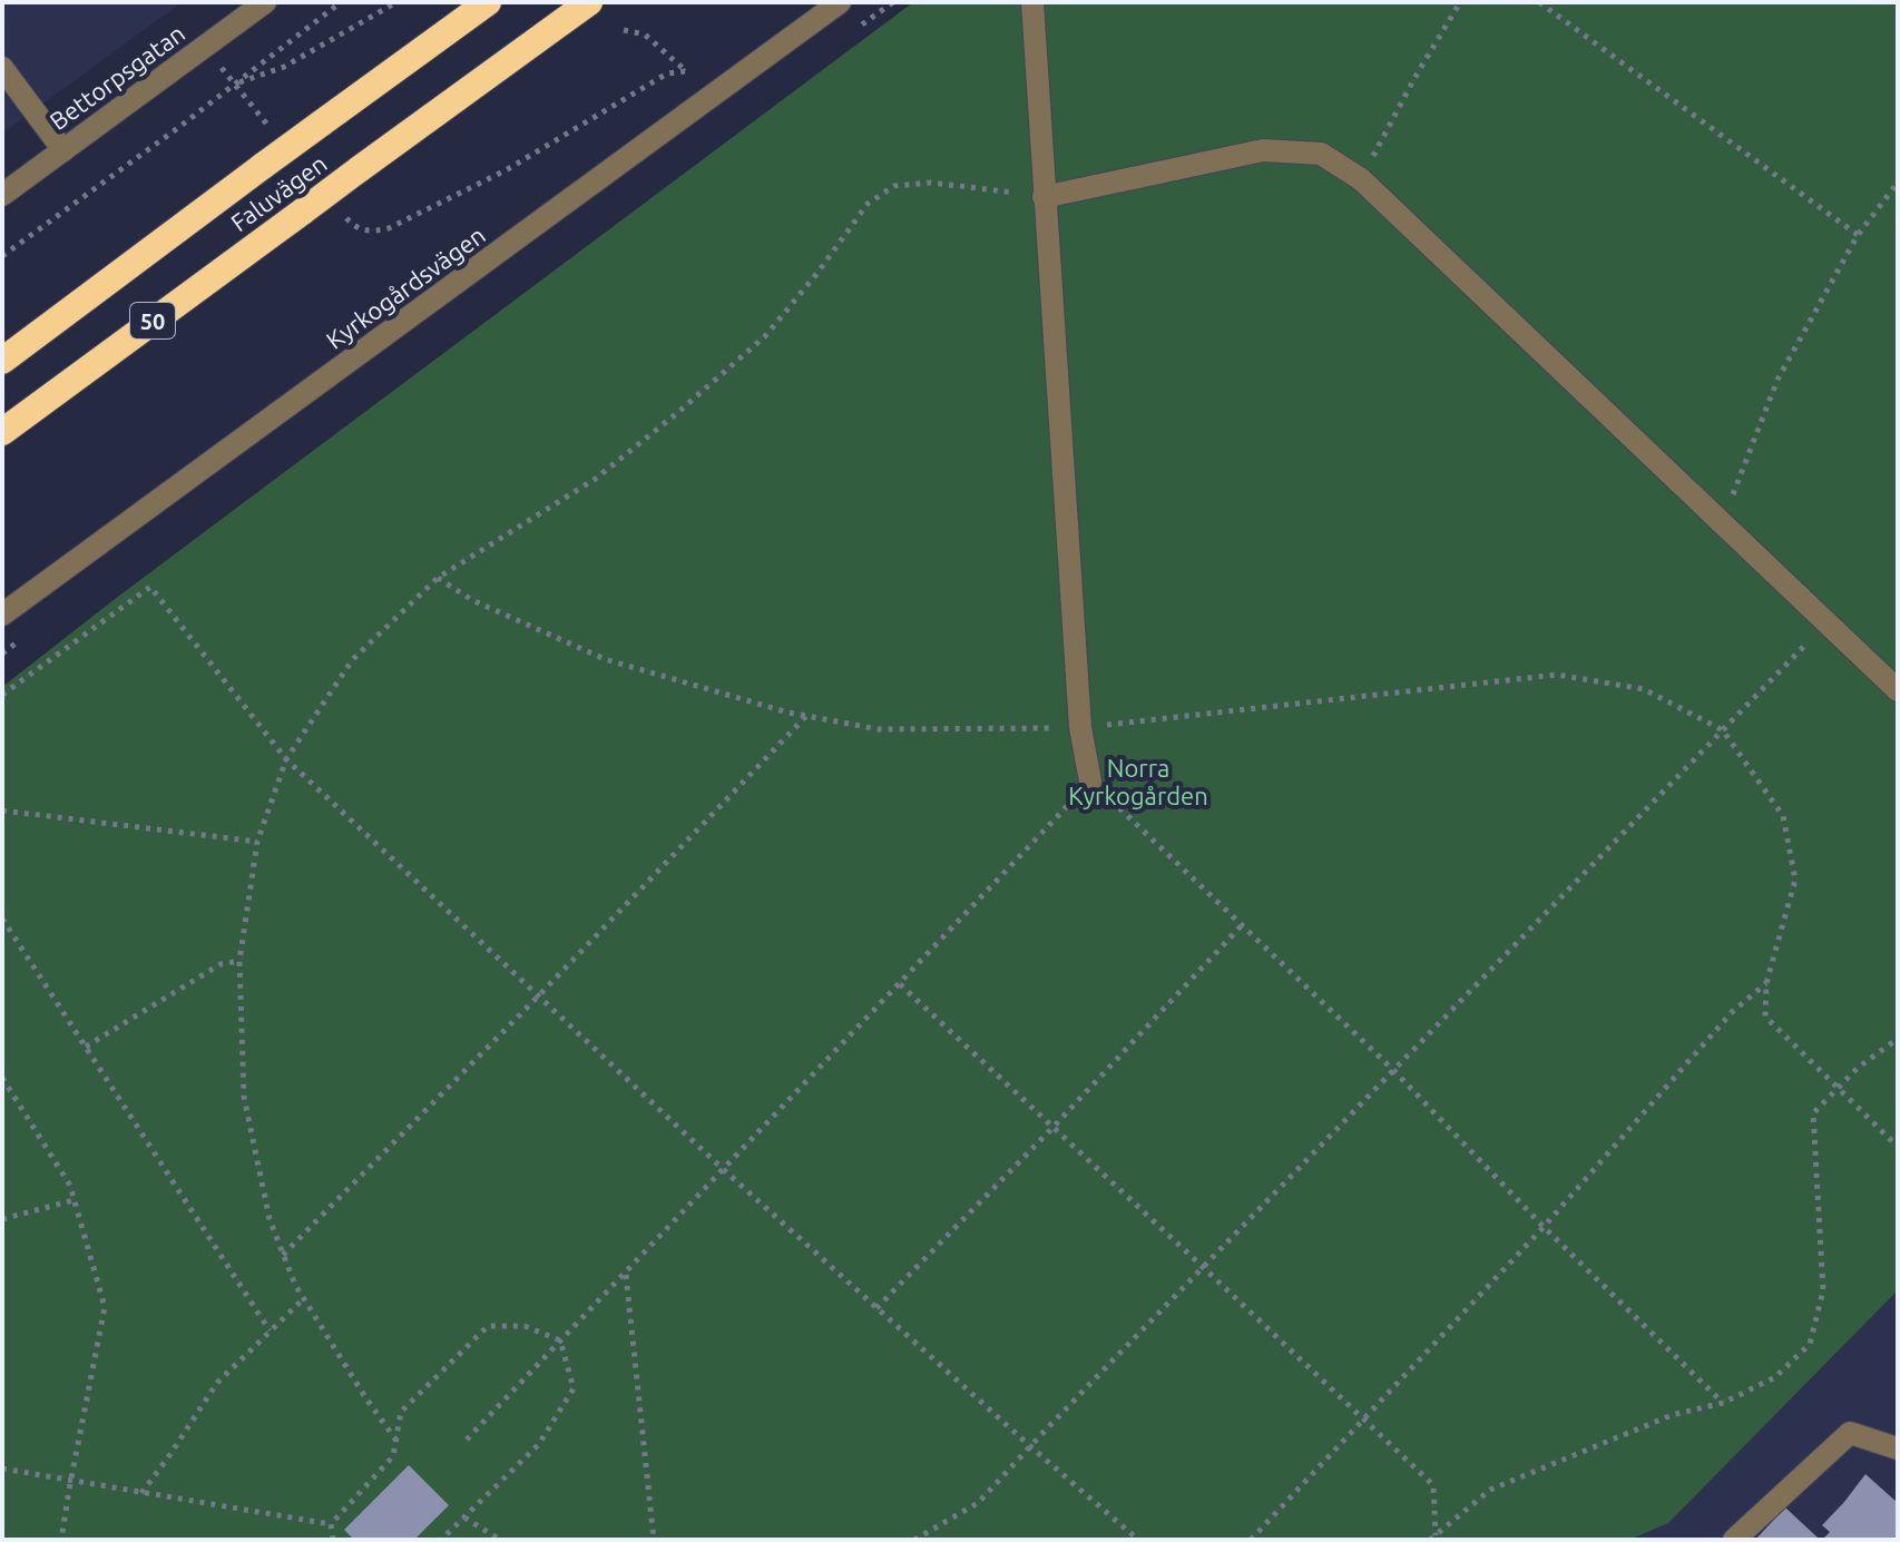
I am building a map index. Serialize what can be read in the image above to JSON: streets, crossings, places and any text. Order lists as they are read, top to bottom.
{
  "streets": {
    "highway": ["Faluvägen", "50"],
    "street": ["Bettorpsgatan", "Kyrkogårdsvägen"]
  },
  "parks": ["Norra Kyrkogården"]
}
